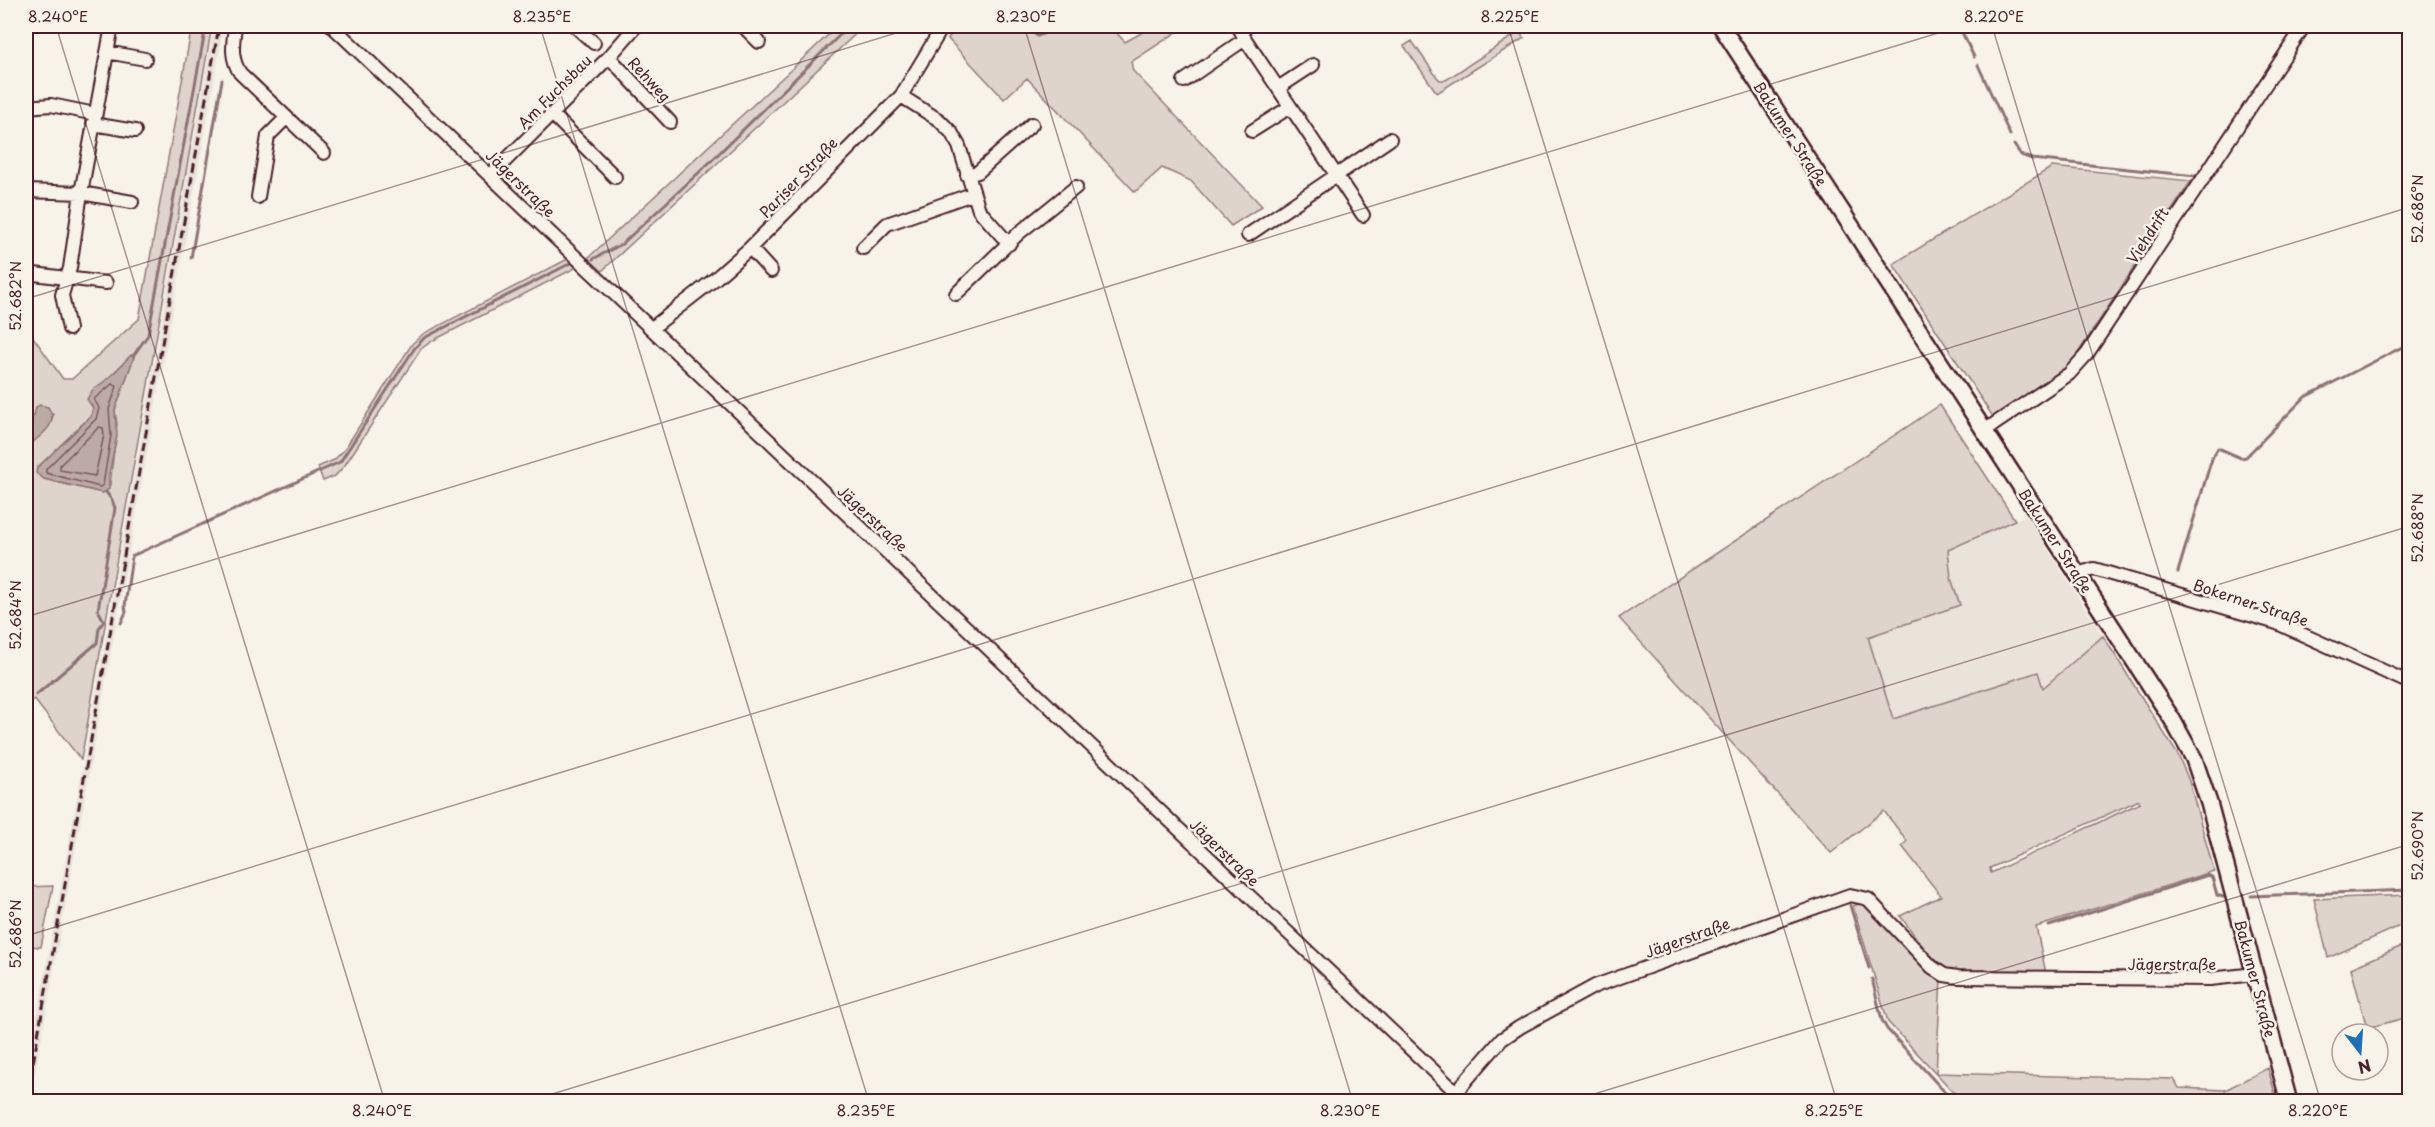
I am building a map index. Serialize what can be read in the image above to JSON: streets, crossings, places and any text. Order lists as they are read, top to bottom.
{
  "streets": {
    "main road": ["Bakumer Straße"],
    "street": [
      "Rehweg",
      "Am Fuchsbau",
      "Pariser Straße",
      "Jägerstraße",
      "Viehdrift",
      "Bokerner Straße"
    ]
  },
  "crossings": [
    ["Rehweg", "Am Fuchsbau"],
    ["Am Fuchsbau", "Jägerstraße"],
    ["Bakumer Straße", "Jägerstraße"],
    ["Bakumer Straße", "Viehdrift"],
    ["Bakumer Straße", "Bokerner Straße"],
    ["Pariser Straße", "Jägerstraße"]
  ],
  "north": "bottom",
  "coordinates": [
    "8.240°E",
    "8.235°E",
    "8.230°E",
    "8.225°E",
    "8.220°E",
    "52.686°N",
    "52.682°N",
    "52.688°N",
    "52.684°N",
    "52.690°N"
  ]
}
